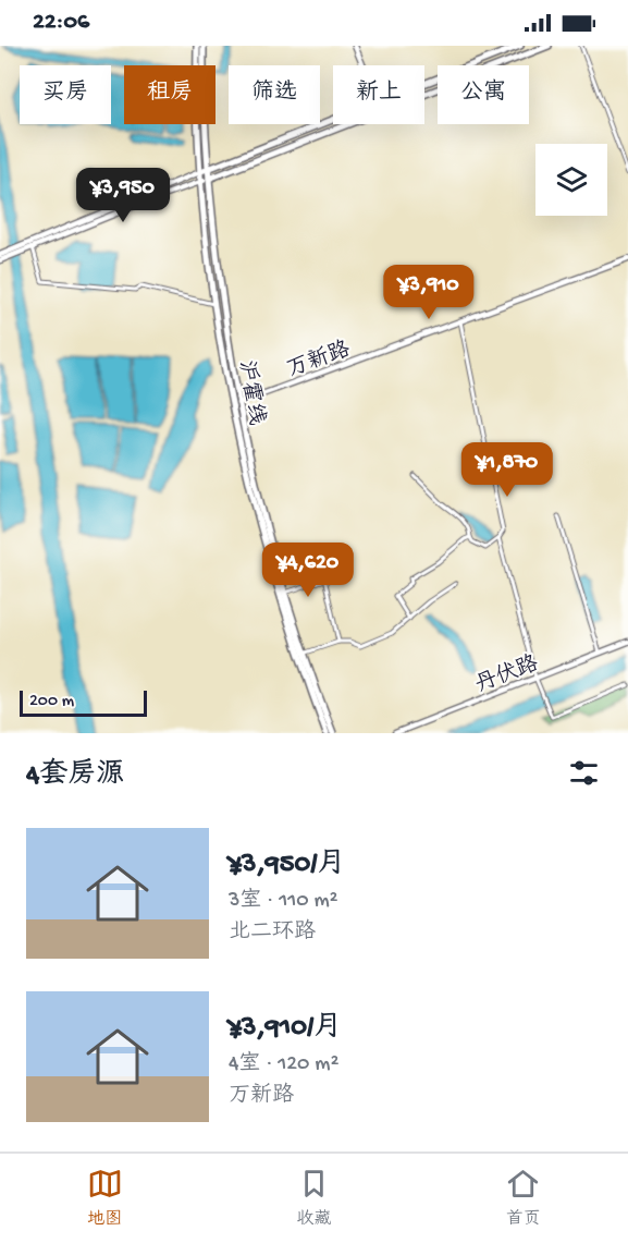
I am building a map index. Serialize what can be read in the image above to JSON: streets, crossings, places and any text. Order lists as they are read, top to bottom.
{
  "streets": {
    "main road": ["万新路", "沪霍线", "丹伏路"]
  },
  "crossings": [
    ["万新路", "沪霍线"]
  ],
  "scale_bar": "200 m",
  "page": {
    "status": "22:06",
    "chip": [
      "买房",
      "租房",
      "筛选",
      "新上",
      "公寓"
    ],
    "price": [
      "¥3,950",
      "¥3,910",
      "¥1,870",
      "¥4,620"
    ],
    "scale": "200 m",
    "heading": "4套房源",
    "list": [
      {
        "name": "¥3,950/月",
        "note": "3室 · 110 m² · 北二环路"
      },
      {
        "name": "¥3,910/月",
        "note": "4室 · 120 m² · 万新路"
      }
    ],
    "tabs": ["地图", "收藏", "首页"]
  }
}
